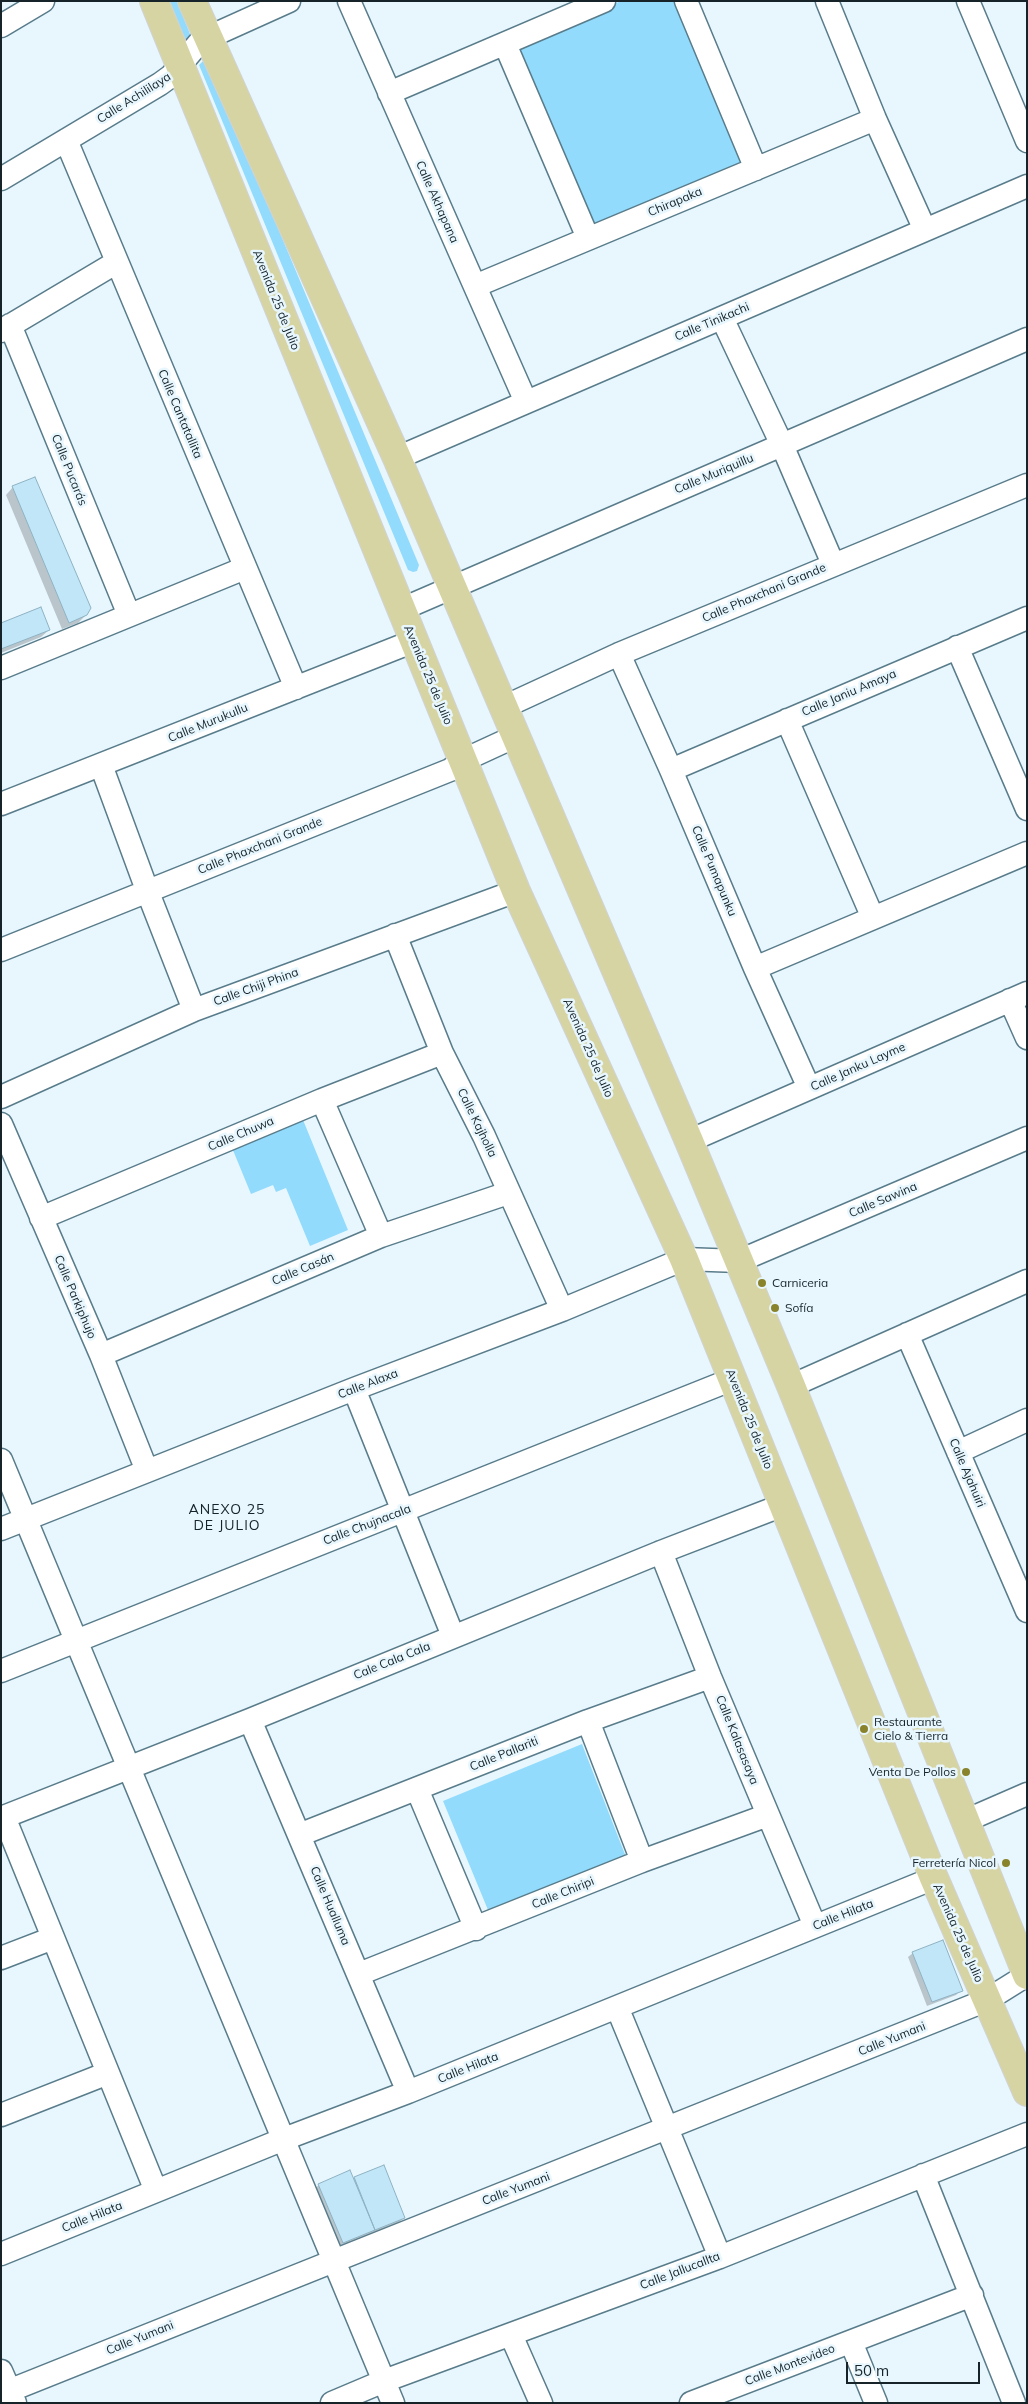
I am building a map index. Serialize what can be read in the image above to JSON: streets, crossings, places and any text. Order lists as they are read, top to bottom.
{
  "streets": {
    "main road": ["Avenida 25 de Julio"],
    "street": [
      "Calle Achililaya",
      "Calle Akhapana",
      "Chirapaka",
      "Calle Tinikachi",
      "Calle Cantatallita",
      "Calle Pucarás",
      "Calle Muriquillu",
      "Calle Phaxchani Grande",
      "Calle Janiu Amaya",
      "Calle Murukullu",
      "Calle Pumapunku",
      "Calle Chiji Phina",
      "Calle Janku Layme",
      "Calle Kajholla",
      "Calle Chuwa",
      "Calle Sawina",
      "Calle Casán",
      "Calle Parkiphujo",
      "Calle Alaxa",
      "Calle Ajahuiri",
      "Calle Chujnacala",
      "Cale Cala Cala",
      "Calle Kalasasaya",
      "Calle Pallariti",
      "Calle Chiripi",
      "Calle Hualluma",
      "Calle Hilata",
      "Calle Yumani",
      "Calle Jallucallta",
      "Calle Montevideo"
    ]
  },
  "crossings": [
    ["Calle Achililaya", "Avenida 25 de Julio"],
    ["Calle Achililaya", "Calle Cantatallita"],
    ["Calle Akhapana", "Chirapaka"],
    ["Calle Akhapana", "Calle Tinikachi"],
    ["Avenida 25 de Julio", "Calle Muriquillu"],
    ["Avenida 25 de Julio", "Calle Phaxchani Grande"],
    ["Avenida 25 de Julio", "Calle Murukullu"],
    ["Avenida 25 de Julio", "Calle Chiji Phina"],
    ["Avenida 25 de Julio", "Calle Alaxa"],
    ["Avenida 25 de Julio", "Calle Chujnacala"],
    ["Avenida 25 de Julio", "Cale Cala Cala"],
    ["Avenida 25 de Julio", "Calle Hilata"],
    ["Avenida 25 de Julio", "Calle Yumani"],
    ["Calle Cantatallita", "Calle Murukullu"],
    ["Calle Phaxchani Grande", "Calle Pumapunku"],
    ["Calle Janiu Amaya", "Calle Pumapunku"],
    ["Calle Pumapunku", "Calle Janku Layme"],
    ["Calle Chiji Phina", "Calle Kajholla"],
    ["Calle Kajholla", "Calle Chuwa"],
    ["Calle Kajholla", "Calle Casán"],
    ["Calle Kajholla", "Calle Alaxa"],
    ["Calle Chuwa", "Calle Parkiphujo"],
    ["Calle Sawina", "Calle Alaxa"],
    ["Calle Casán", "Calle Parkiphujo"],
    ["Calle Parkiphujo", "Calle Alaxa"],
    ["Cale Cala Cala", "Calle Kalasasaya"],
    ["Cale Cala Cala", "Calle Hualluma"],
    ["Calle Kalasasaya", "Calle Pallariti"],
    ["Calle Kalasasaya", "Calle Chiripi"],
    ["Calle Kalasasaya", "Calle Hilata"],
    ["Calle Pallariti", "Calle Hualluma"],
    ["Calle Chiripi", "Calle Hualluma"],
    ["Calle Hualluma", "Calle Hilata"]
  ],
  "districts": ["ANEXO 25 DE JULIO"],
  "places": [
    "Carniceria",
    "Sofía",
    "Restaurante Cielo & Tierra",
    "Venta De Pollos",
    "Ferretería Nicol"
  ],
  "scale_bar": "50 m"
}
